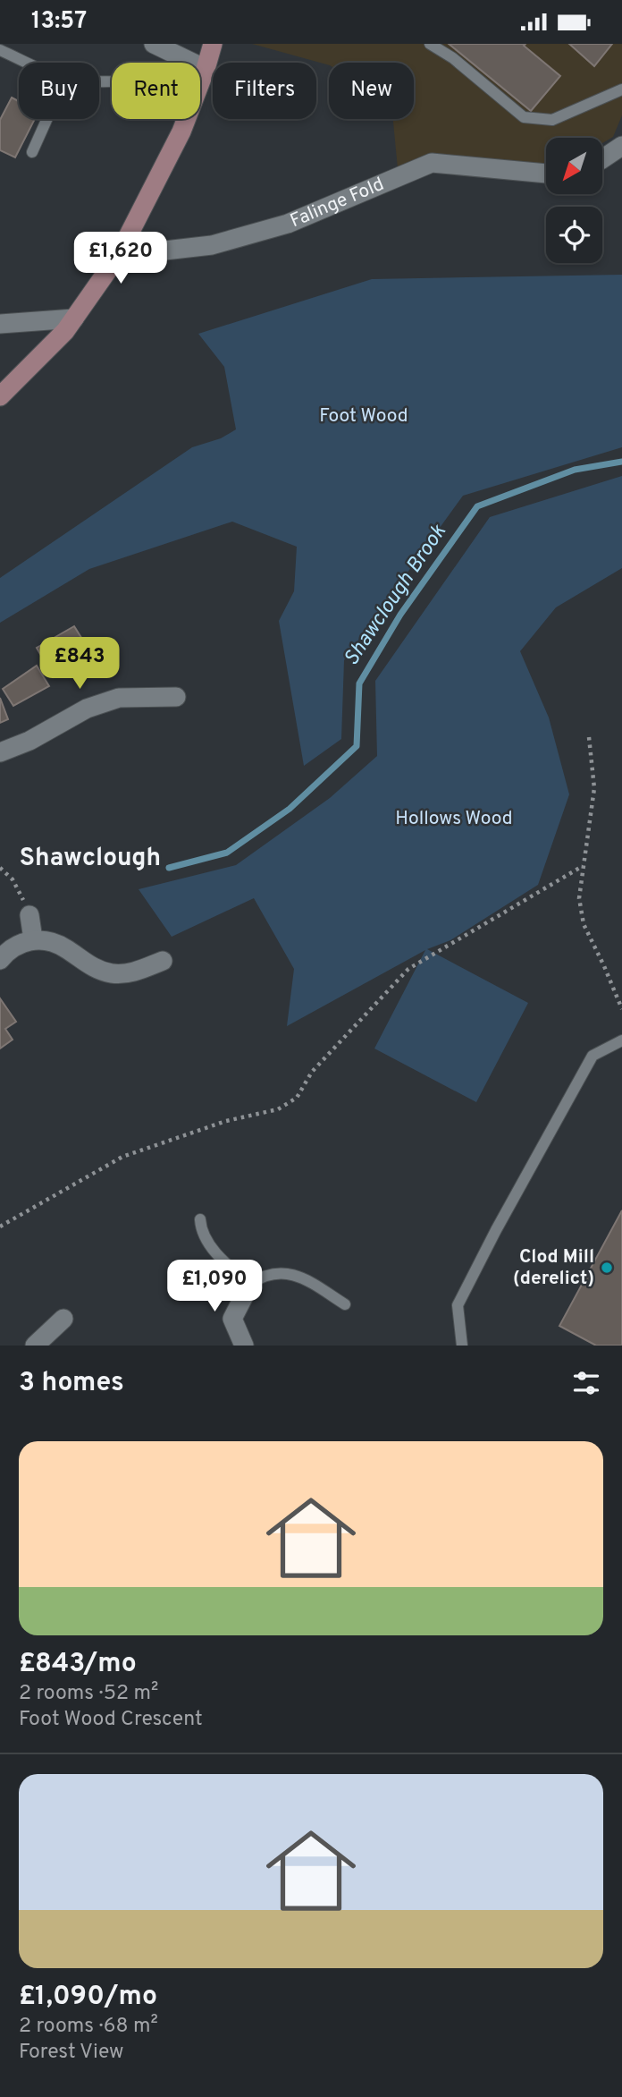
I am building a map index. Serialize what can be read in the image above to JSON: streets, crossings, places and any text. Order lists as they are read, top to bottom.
{
  "streets": {
    "street": ["Falinge Fold"]
  },
  "districts": ["Shawclough"],
  "water": ["Shawclough Brook"],
  "parks": ["Foot Wood", "Hollows Wood"],
  "places": ["Clod Mill (derelict)"],
  "north": "bottom left",
  "page": {
    "status": "13:57",
    "chip": [
      "Buy",
      "Rent",
      "Filters",
      "New"
    ],
    "price": ["£1,620", "£843", "£1,090"],
    "heading": "3 homes",
    "list": [
      {
        "name": "£843/mo",
        "note": "2 rooms · 52 m² · Foot Wood Crescent"
      },
      {
        "name": "£1,090/mo",
        "note": "2 rooms · 68 m² · Forest View"
      }
    ]
  }
}
